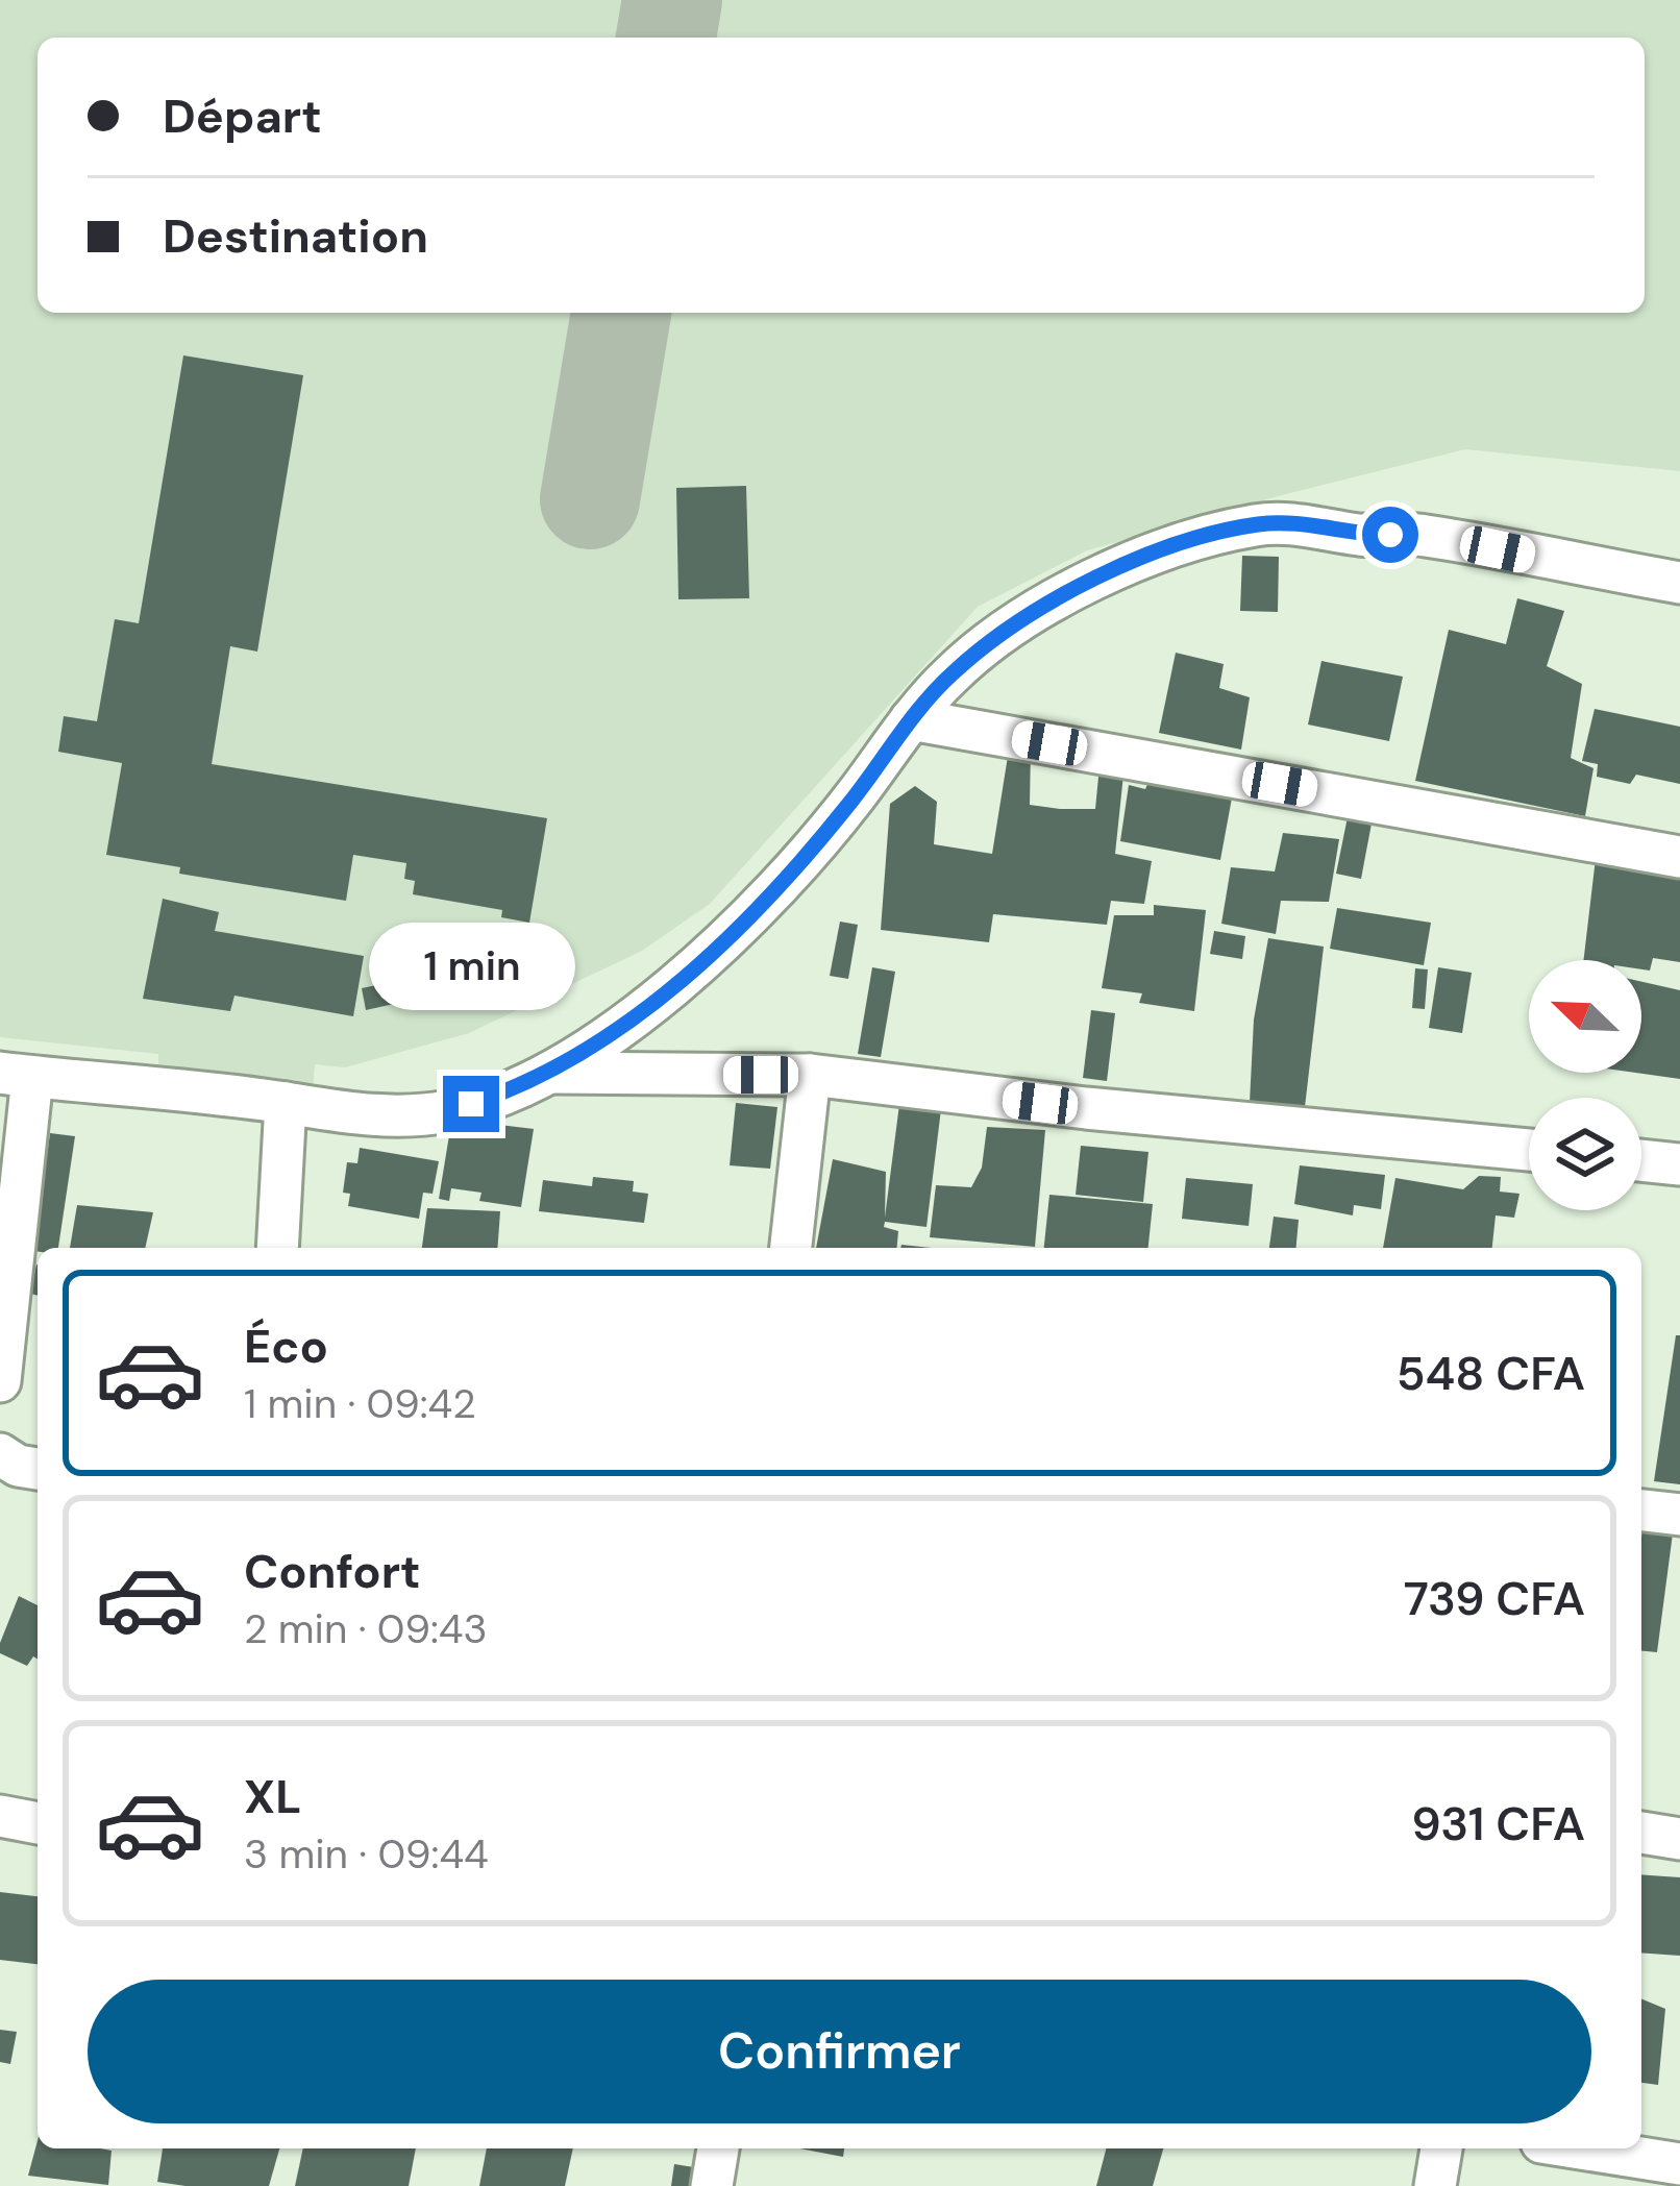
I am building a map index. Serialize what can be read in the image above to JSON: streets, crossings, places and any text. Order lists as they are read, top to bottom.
{
  "north": "top left",
  "page": {
    "banner": ["Départ", "Destination"],
    "bubble": "1 min",
    "list": [
      {
        "name": "Éco",
        "note": "1 min · 09:42",
        "value": "548 CFA"
      },
      {
        "name": "Confort",
        "note": "2 min · 09:43",
        "value": "739 CFA"
      },
      {
        "name": "XL",
        "note": "3 min · 09:44",
        "value": "931 CFA"
      }
    ],
    "buttons": "Confirmer"
  }
}
